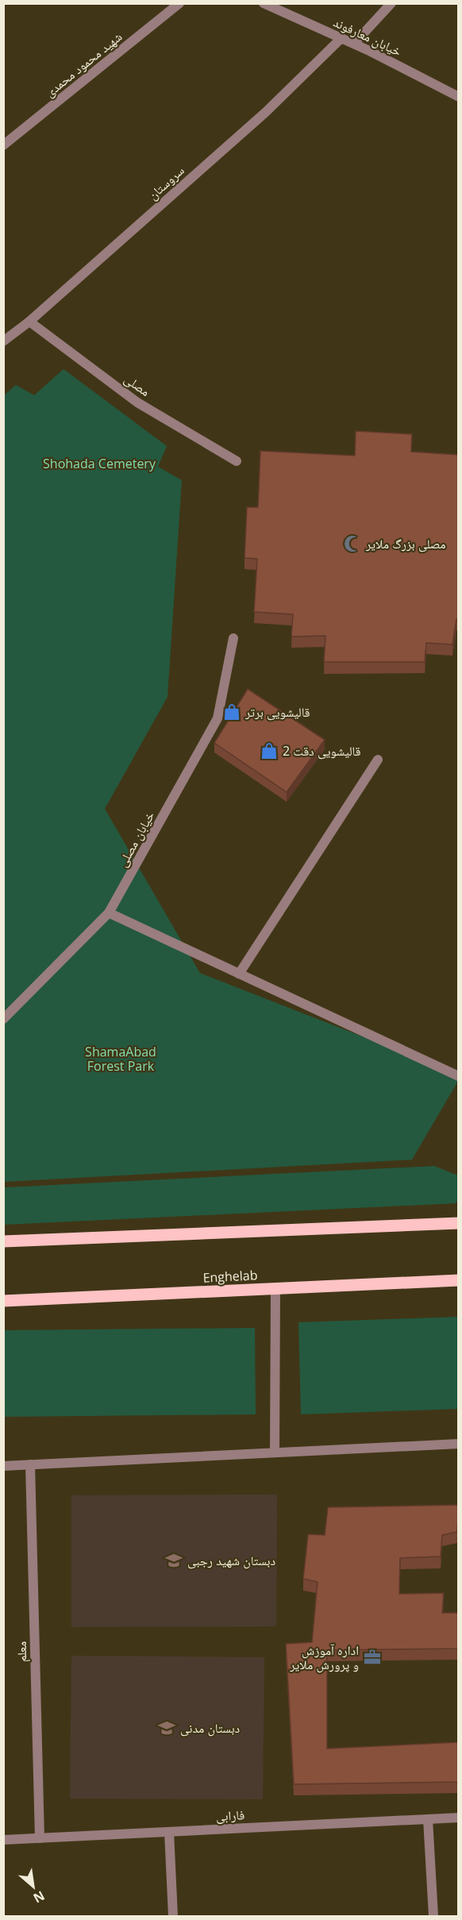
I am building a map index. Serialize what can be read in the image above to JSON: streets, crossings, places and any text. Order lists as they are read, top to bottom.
{
  "streets": {
    "main road": ["Enghelab"],
    "street": [
      "خیابان معارفوند",
      "شهید محمود محمدی",
      "سروستان",
      "مصلی",
      "خیابان مصلی",
      "معلم",
      "فارابی"
    ]
  },
  "crossings": [
    ["خیابان معارفوند", "سروستان"],
    ["سروستان", "مصلی"],
    ["معلم", "فارابی"]
  ],
  "parks": ["Shohada Cemetery", "ShamaAbad Forest Park"],
  "places": {
    "mosque": ["مصلی بزرگ ملایر"],
    "shop": ["قالیشویی برتر", "قالیشویی دقت 2"],
    "school or university": ["دبستان شهید رجبی", "دبستان مدنی"],
    "office": ["اداره آموزش و پرورش ملایر"]
  },
  "north": "bottom right"
}
